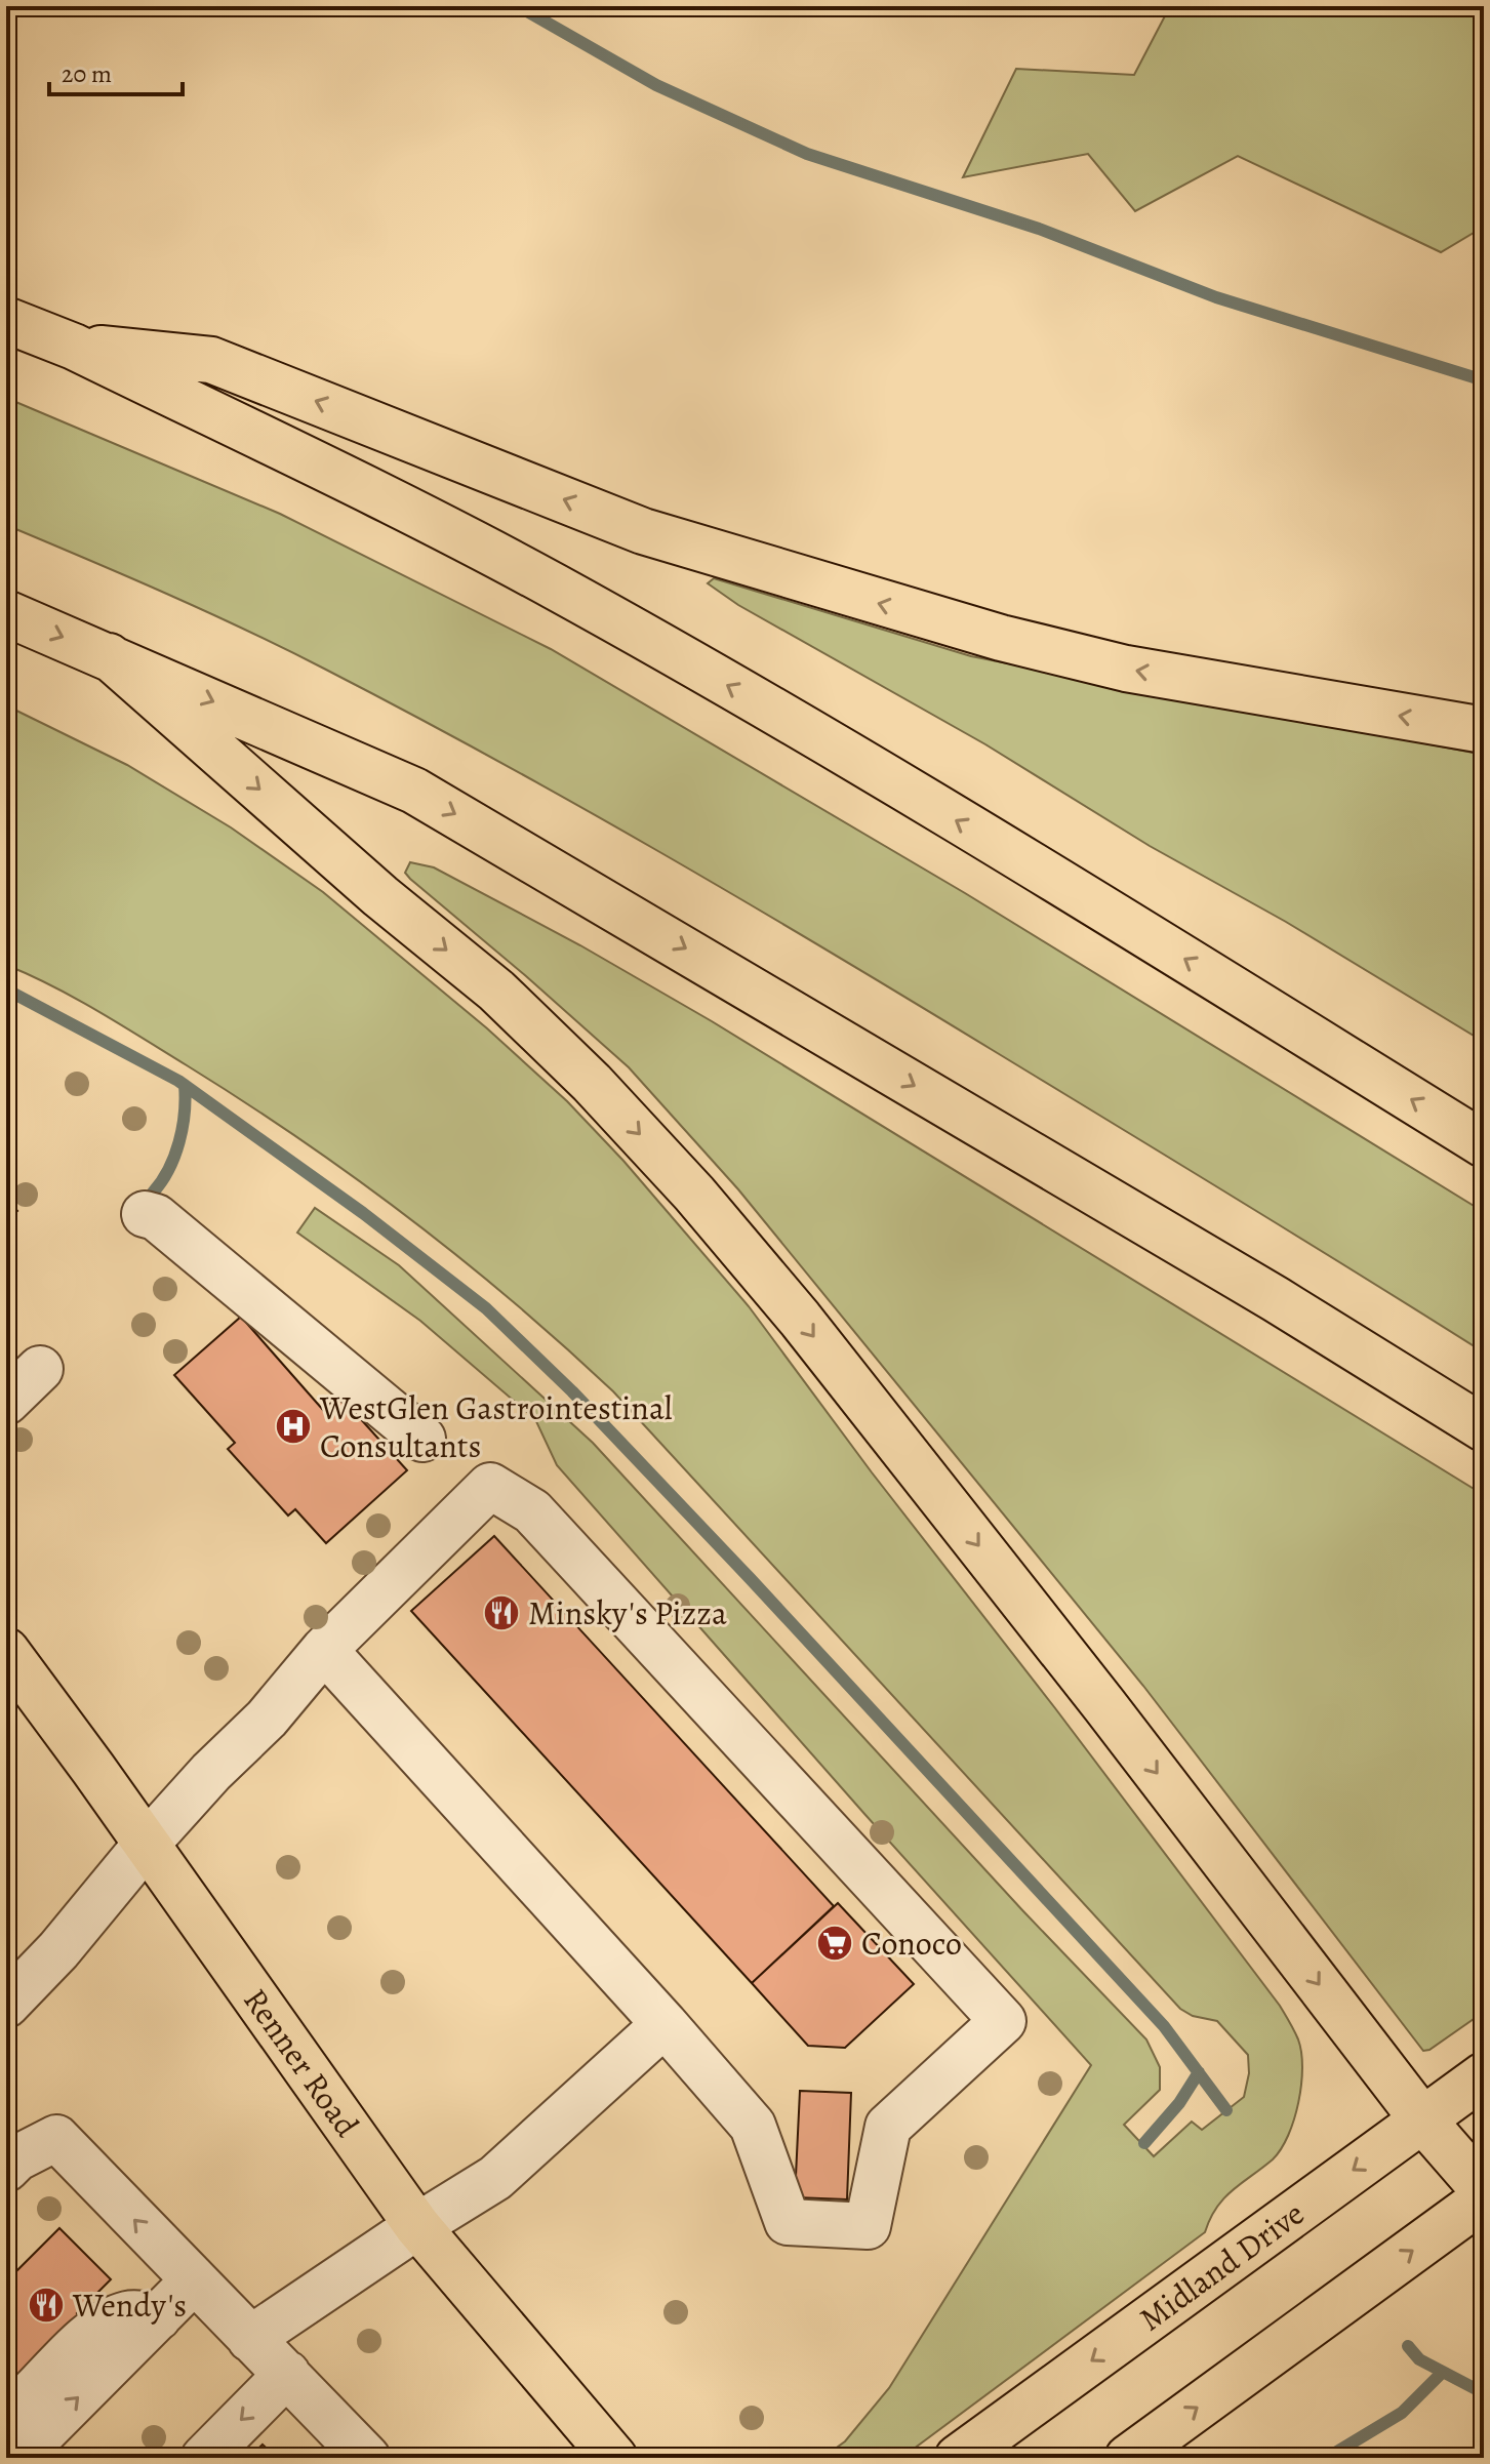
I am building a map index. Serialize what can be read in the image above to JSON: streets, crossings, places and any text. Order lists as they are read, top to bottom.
{
  "streets": {
    "main road": ["Renner Road", "Midland Drive"]
  },
  "places": {
    "hospital": ["WestGlen Gastrointestinal Consultants"],
    "restaurant": ["Minsky's Pizza", "Wendy's"],
    "supermarket": ["Conoco"]
  },
  "scale_bar": "20 m"
}
